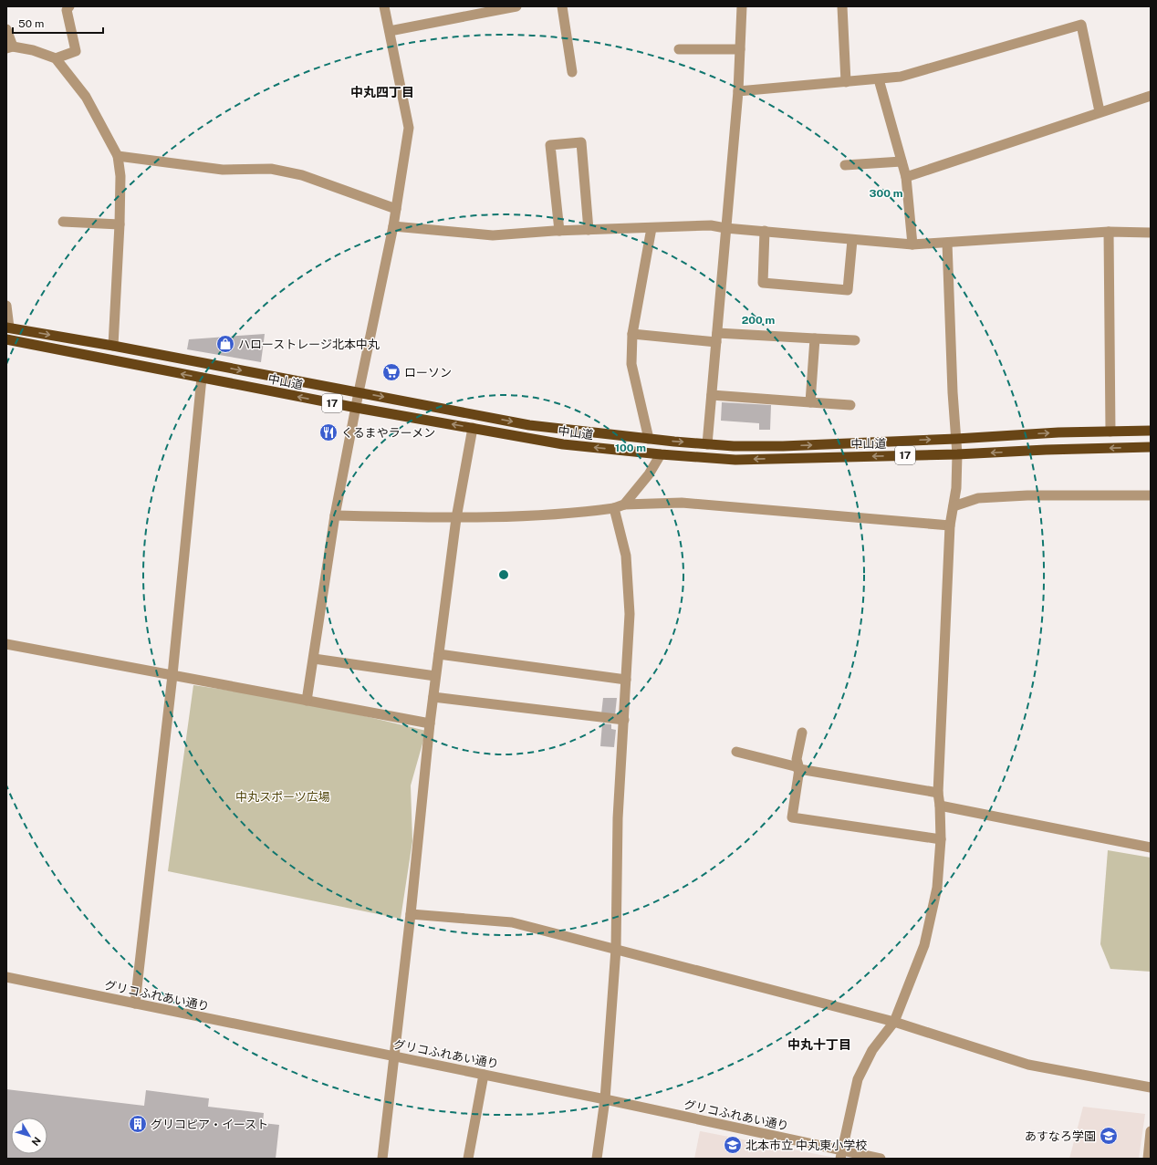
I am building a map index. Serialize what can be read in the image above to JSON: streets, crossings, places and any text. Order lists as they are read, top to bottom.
{
  "streets": {
    "highway": ["中山道", "17"],
    "street": ["グリコふれあい通り"]
  },
  "districts": ["中丸四丁目", "中丸十丁目"],
  "parks": ["中丸スポーツ広場"],
  "places": {
    "shop": ["ハローストレージ北本中丸"],
    "supermarket": ["ローソン"],
    "restaurant": ["くるまやラーメン"],
    "building": ["グリコピア・イースト"],
    "school or university": ["あすなろ学園", "北本市立 中丸東小学校"]
  },
  "scale_bar": "50 m",
  "north": "bottom right",
  "rings": ["300 m", "200 m", "100 m"]
}
